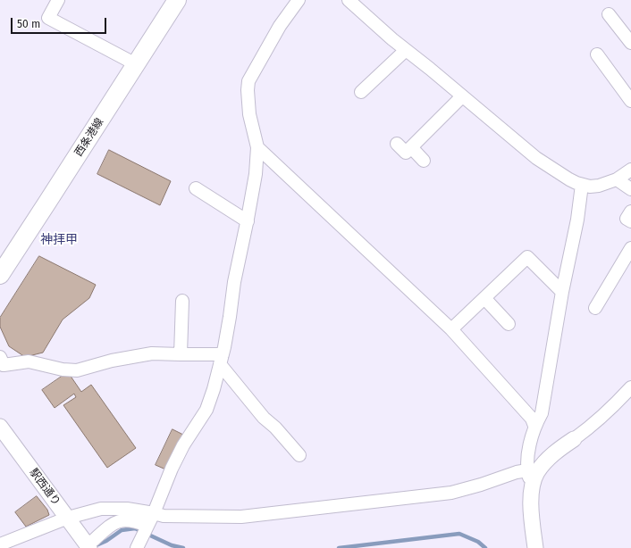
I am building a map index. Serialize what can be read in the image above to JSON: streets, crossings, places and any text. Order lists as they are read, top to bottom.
{
  "streets": {
    "main road": ["西条港線"],
    "street": ["駅西通り"]
  },
  "districts": ["神拝甲"],
  "scale_bar": "50 m"
}
